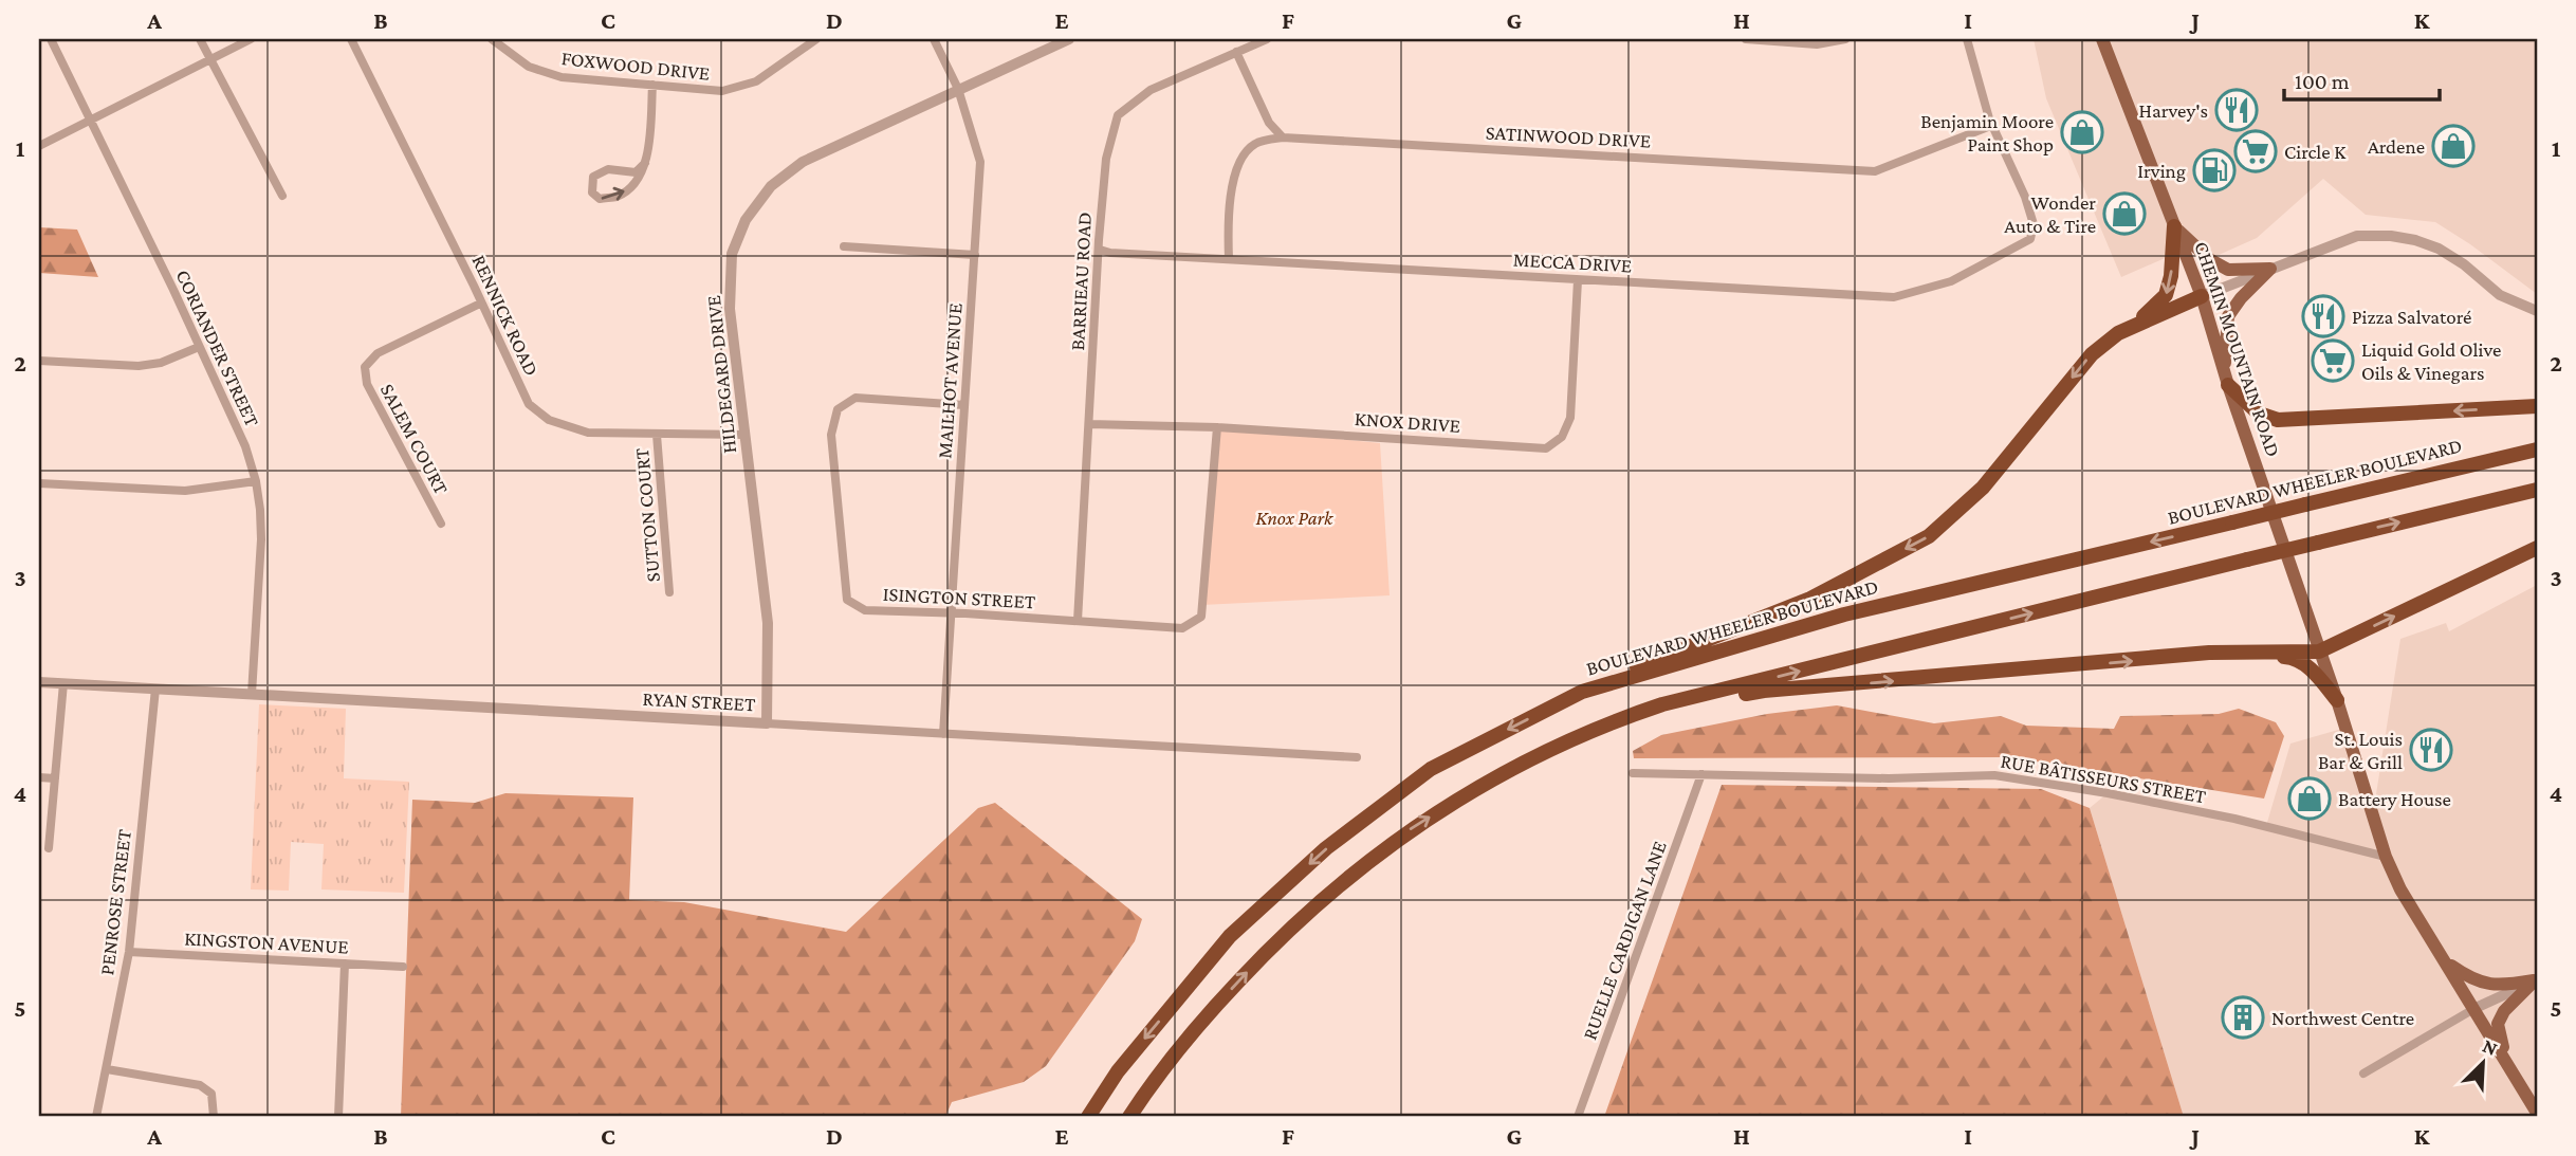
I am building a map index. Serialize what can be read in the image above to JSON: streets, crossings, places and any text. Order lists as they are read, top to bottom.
{
  "streets": {
    "highway": ["BOULEVARD WHEELER BOULEVARD"],
    "main road": ["CHEMIN MOUNTAIN ROAD"],
    "street": [
      "FOXWOOD DRIVE",
      "SATINWOOD DRIVE",
      "MECCA DRIVE",
      "BARRIEAU ROAD",
      "RENNICK ROAD",
      "CORIANDER STREET",
      "HILDEGARD DRIVE",
      "MAILHOT AVENUE",
      "KNOX DRIVE",
      "SALEM COURT",
      "SUTTON COURT",
      "ISINGTON STREET",
      "RYAN STREET",
      "RUE BÂTISSEURS STREET",
      "PENROSE STREET",
      "RUELLE CARDIGAN LANE",
      "KINGSTON AVENUE"
    ]
  },
  "crossings": [
    ["SATINWOOD DRIVE", "MECCA DRIVE"],
    ["MECCA DRIVE", "BARRIEAU ROAD"],
    ["MECCA DRIVE", "KNOX DRIVE"],
    ["BARRIEAU ROAD", "KNOX DRIVE"],
    ["BARRIEAU ROAD", "ISINGTON STREET"],
    ["RENNICK ROAD", "HILDEGARD DRIVE"],
    ["RENNICK ROAD", "SALEM COURT"],
    ["RENNICK ROAD", "SUTTON COURT"],
    ["CORIANDER STREET", "RYAN STREET"],
    ["CHEMIN MOUNTAIN ROAD", "RUE BÂTISSEURS STREET"],
    ["HILDEGARD DRIVE", "MAILHOT AVENUE"],
    ["HILDEGARD DRIVE", "RYAN STREET"],
    ["MAILHOT AVENUE", "ISINGTON STREET"],
    ["MAILHOT AVENUE", "RYAN STREET"],
    ["KNOX DRIVE", "ISINGTON STREET"],
    ["RYAN STREET", "PENROSE STREET"],
    ["RUE BÂTISSEURS STREET", "RUELLE CARDIGAN LANE"],
    ["PENROSE STREET", "KINGSTON AVENUE"]
  ],
  "parks": ["Knox Park"],
  "places": {
    "restaurant": ["Harvey's", "Pizza Salvatoré", "St. Louis Bar & Grill"],
    "shop": [
      "Benjamin Moore Paint Shop",
      "Ardene",
      "Wonder Auto & Tire",
      "Battery House"
    ],
    "supermarket": ["Circle K", "Liquid Gold Olive Oils & Vinegars"],
    "fuel station": ["Irving"],
    "building": ["Northwest Centre"]
  },
  "scale_bar": "100 m",
  "north": "top right",
  "grid": {
    "columns": [
      "A",
      "B",
      "C",
      "D",
      "E",
      "F",
      "G",
      "H",
      "I",
      "J",
      "K"
    ],
    "rows": [
      "1",
      "2",
      "3",
      "4",
      "5"
    ]
  }
}
